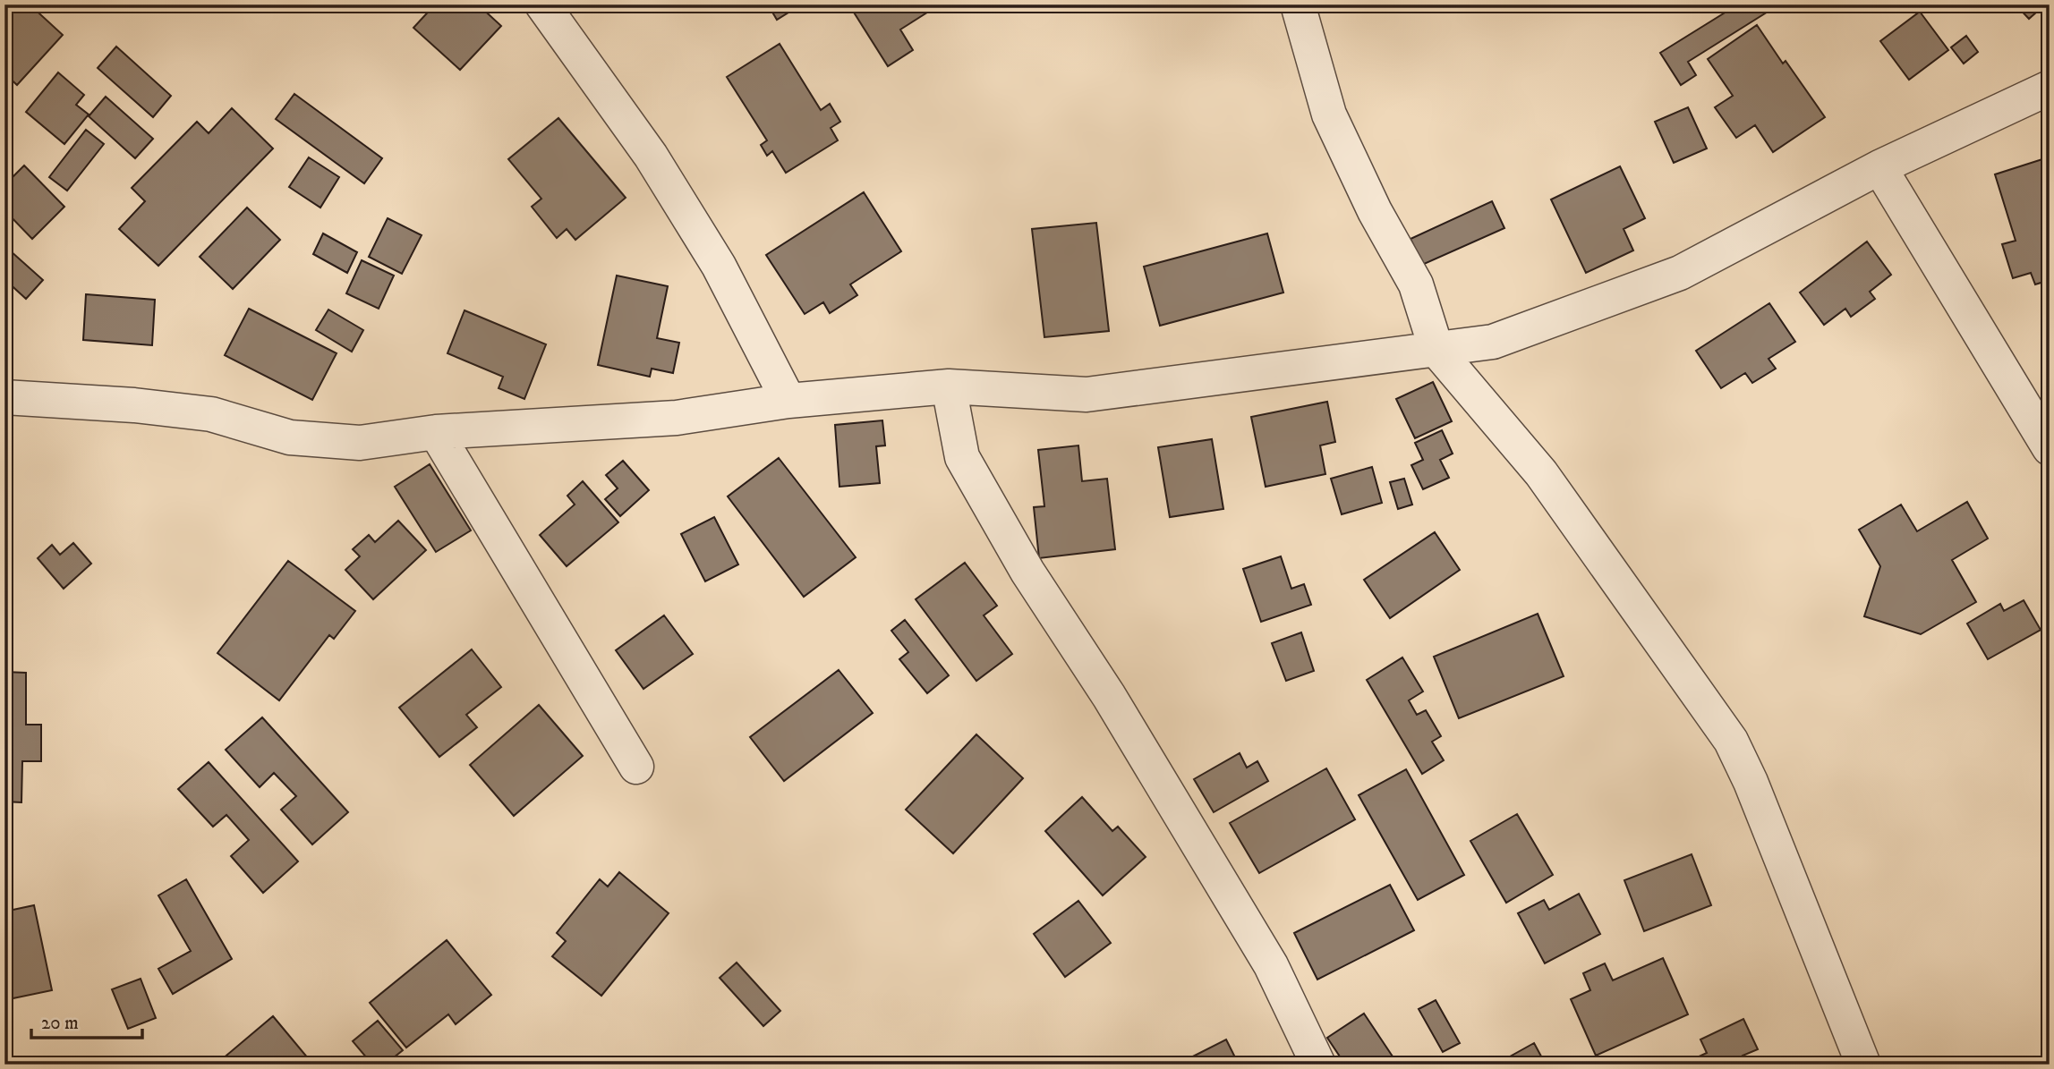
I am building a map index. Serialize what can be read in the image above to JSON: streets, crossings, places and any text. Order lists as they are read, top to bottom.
{
  "scale_bar": "20 m"
}
